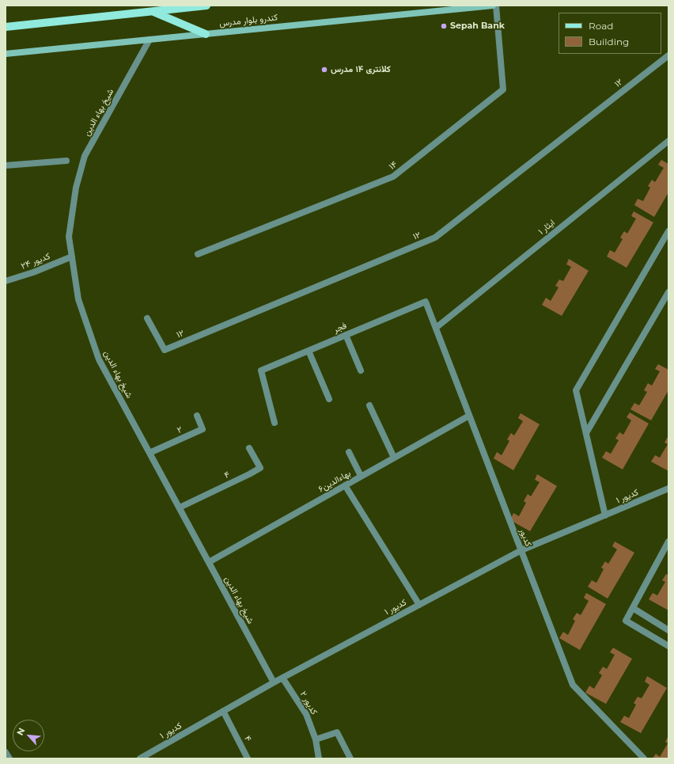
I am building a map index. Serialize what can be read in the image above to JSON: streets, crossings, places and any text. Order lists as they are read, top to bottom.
{
  "streets": {
    "main road": ["کندرو بلوار مدرس"],
    "street": [
      "۱۲",
      "شیخ بهاء الدین",
      "۱۴",
      "ایثار ۱",
      "کدیور ۲۴",
      "فجر",
      "۲",
      "۴",
      "۶بهاءالدين",
      "کدیور ۱",
      "کدیور",
      "۲ کدیور"
    ]
  },
  "crossings": [
    ["کندرو بلوار مدرس", "شیخ بهاء الدین"],
    ["شیخ بهاء الدین", "کدیور ۲۴"],
    ["شیخ بهاء الدین", "۲"],
    ["شیخ بهاء الدین", "۴"],
    ["شیخ بهاء الدین", "۶بهاءالدين"],
    ["شیخ بهاء الدین", "کدیور ۱"],
    ["ایثار ۱", "کدیور"],
    ["فجر", "کدیور"],
    ["۴", "کدیور ۱"],
    ["۶بهاءالدين", "کدیور"],
    ["کدیور ۱", "کدیور"],
    ["کدیور ۱", "۲ کدیور"]
  ],
  "places": ["Sepah Bank", "کلانتری ۱۴ مدرس"],
  "legend": ["Road", "Building"],
  "north": "top left"
}
